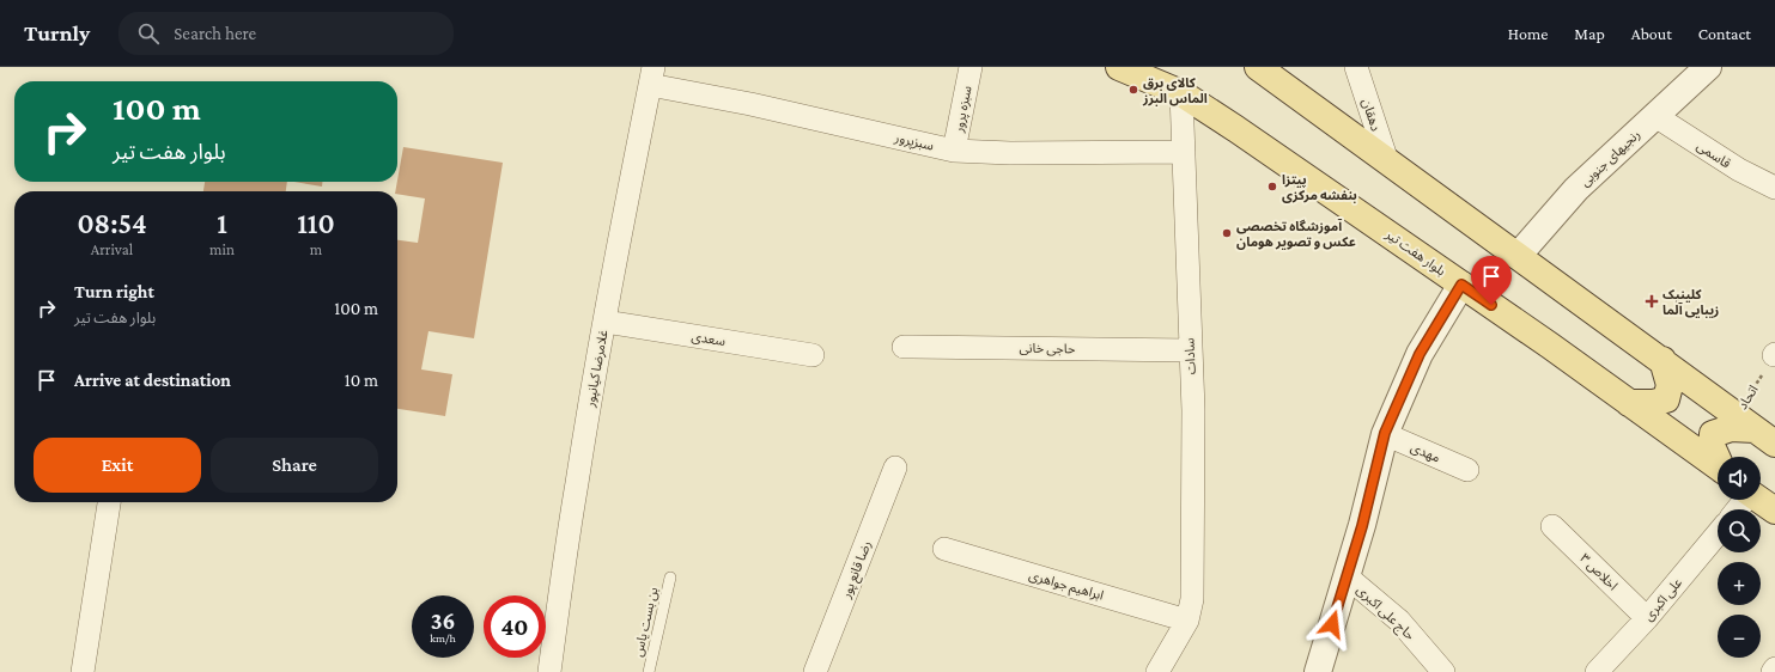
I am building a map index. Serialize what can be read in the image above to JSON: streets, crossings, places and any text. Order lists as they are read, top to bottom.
{
  "streets": {
    "main road": ["بلوار هفت تیر"],
    "street": [
      "سبزه پرور",
      "دهقان",
      "سبزپرور",
      "قاسمی",
      "رنجیهای جنوبی",
      "سعدی",
      "حاجی خانی",
      "سادات",
      "غلامرضا کیانپور",
      "مهدی",
      "رضا قانع پور",
      "اخلاص ۳",
      "ابراهیم جواهری",
      "علی اکبری",
      "حاج علی اکبری"
    ],
    "lane": ["بن بست یاس"],
    "path": ["اتحاد"]
  },
  "crossings": [
    ["سبزه پرور", "سبزپرور"],
    ["سبزپرور", "سادات"],
    ["سبزپرور", "غلامرضا کیانپور"],
    ["قاسمی", "رنجیهای جنوبی"],
    ["بلوار هفت تیر", "سادات"],
    ["سعدی", "غلامرضا کیانپور"],
    ["حاجی خانی", "سادات"],
    ["سادات", "ابراهیم جواهری"],
    ["اخلاص ۳", "علی اکبری"]
  ],
  "places": {
    "other": ["کالای برق الماس البرز", "پیتزا بنفشه مرکزی", "آموزشگاه تخصصی عکس و تصویر هومان"],
    "health": ["کلینیک زیبایی آلما"]
  },
  "page": {
    "header": "Turnly",
    "search": "Search here",
    "nav": [
      "Home",
      "Map",
      "About",
      "Contact"
    ],
    "turn": ["100 m", "بلوار هفت تیر"],
    "eta": [
      "08:54",
      "Arrival",
      "1",
      "min",
      "110",
      "m"
    ],
    "list": [
      {
        "name": "Turn right",
        "note": "بلوار هفت تیر",
        "value": "100 m"
      },
      {
        "name": "Arrive at destination",
        "value": "10 m"
      }
    ],
    "buttons": ["Exit", "Share"],
    "map_buttons": ["+", "−"],
    "speed": "36 km/h",
    "limit": "40"
  }
}
